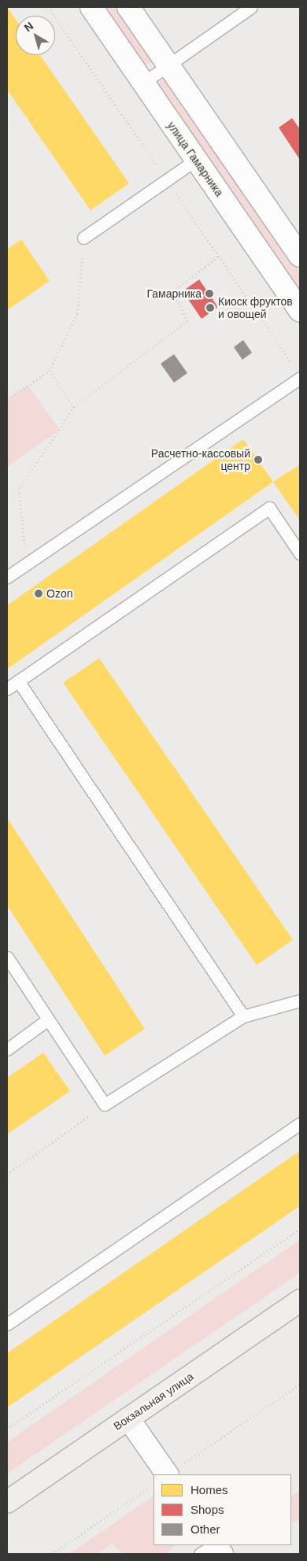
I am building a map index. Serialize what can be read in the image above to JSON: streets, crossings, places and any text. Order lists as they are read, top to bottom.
{
  "streets": {
    "main road": ["Вокзальная улица"],
    "street": ["улица Гамарника"]
  },
  "places": [
    "Гамарника",
    "Киоск фруктов и овощей",
    "Расчетно-кассовый центр",
    "Ozon"
  ],
  "legend": ["Homes", "Shops", "Other"],
  "north": "top left"
}
